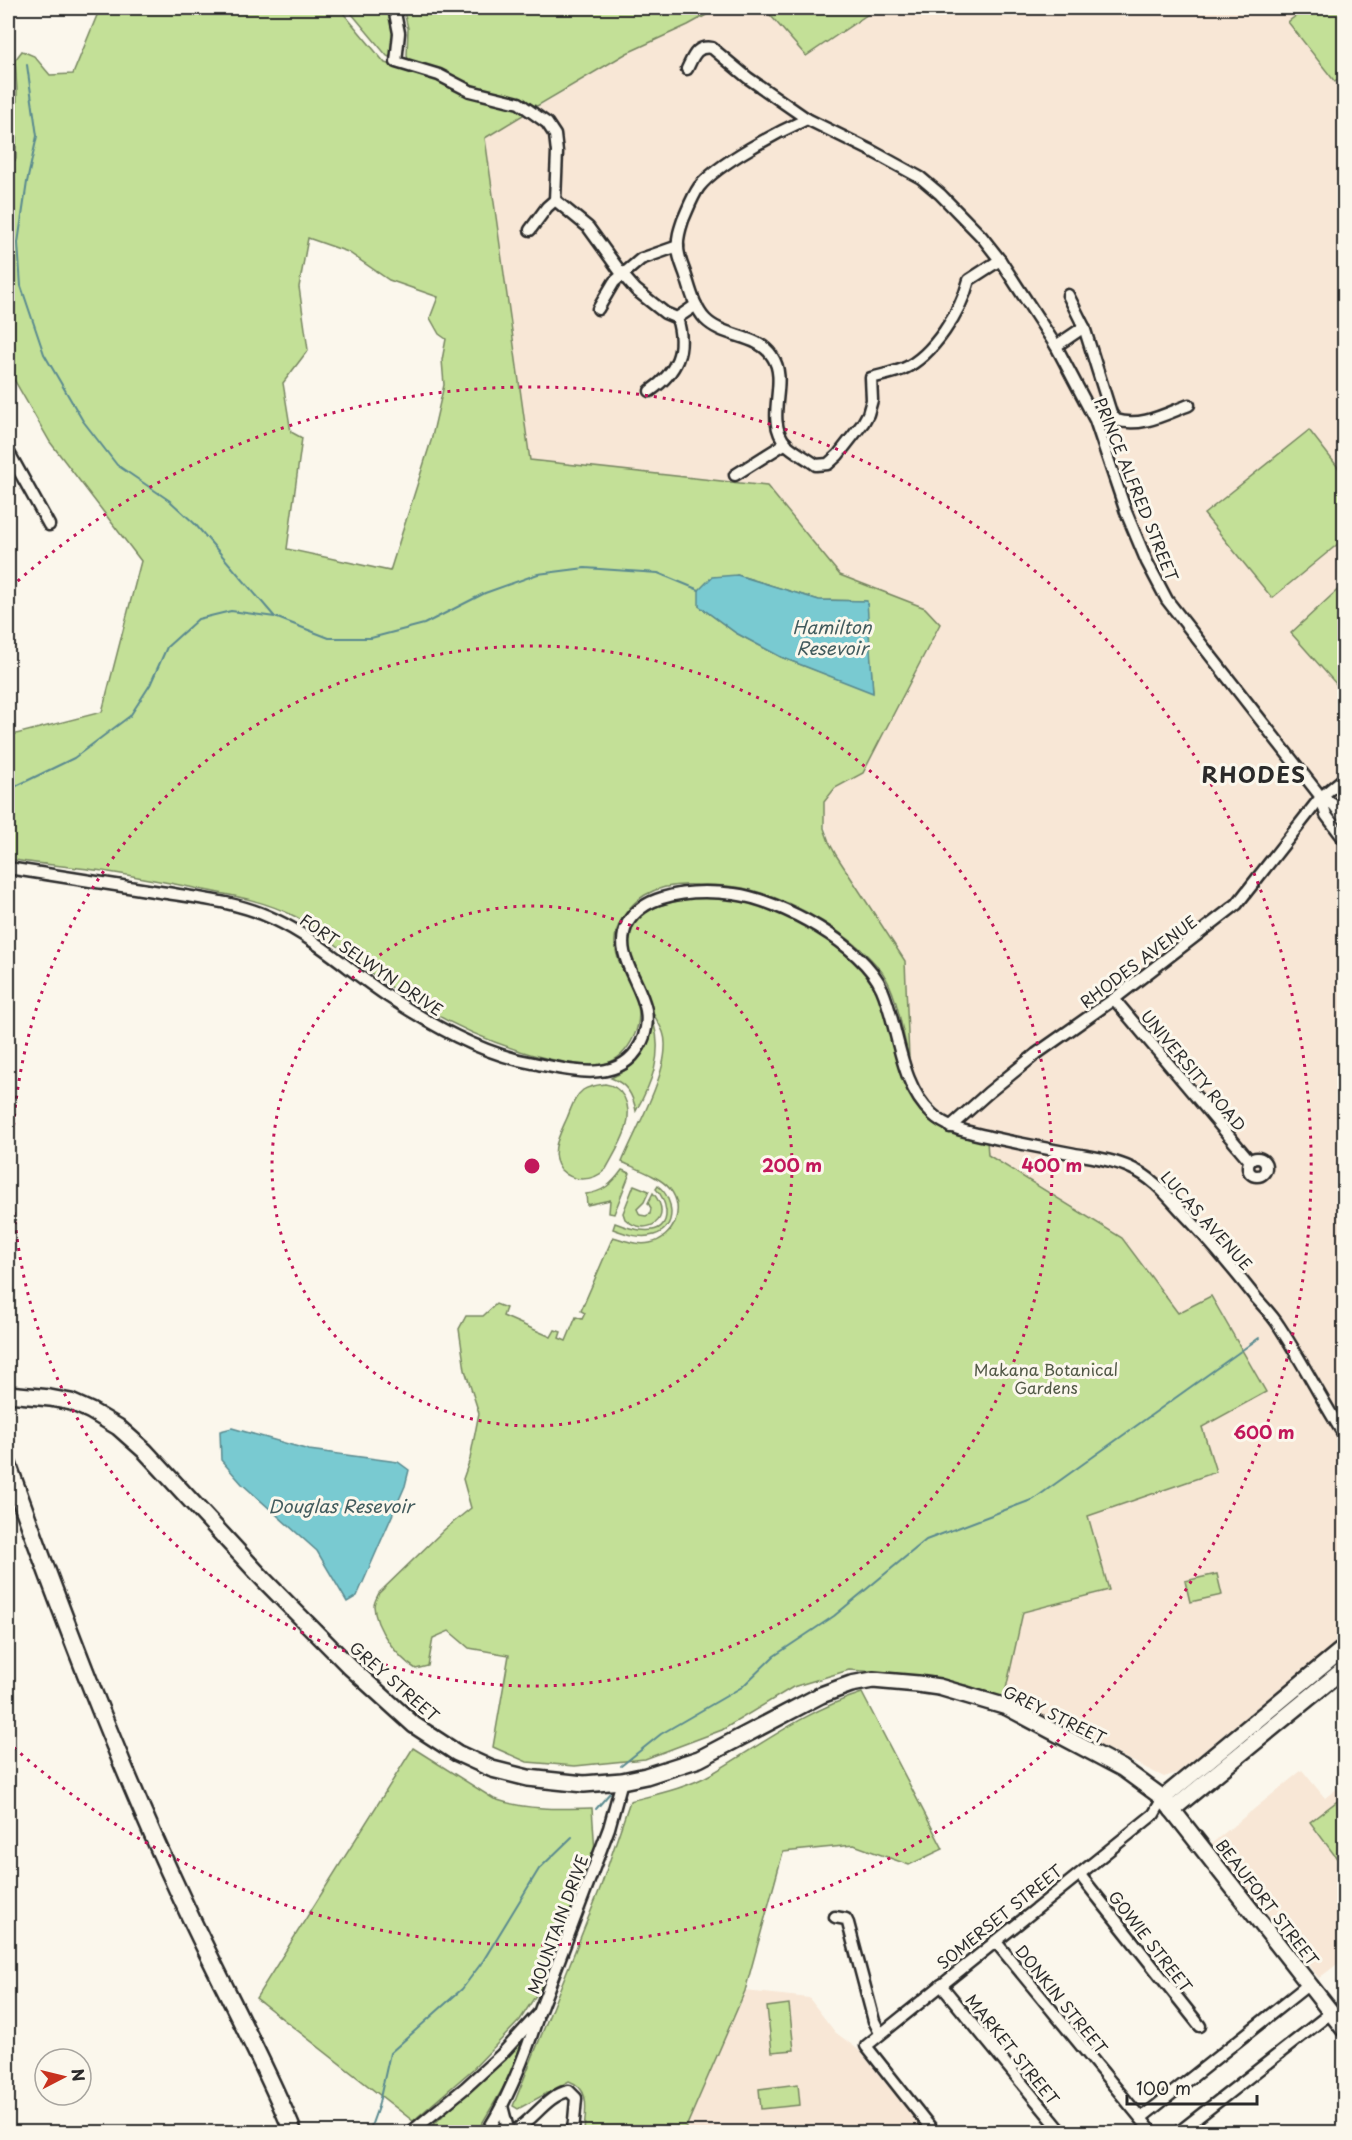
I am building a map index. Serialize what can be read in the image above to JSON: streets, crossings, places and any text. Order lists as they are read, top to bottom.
{
  "streets": {
    "main road": ["GREY STREET", "BEAUFORT STREET", "SOMERSET STREET"],
    "street": [
      "PRINCE ALFRED STREET",
      "RHODES AVENUE",
      "FORT SELWYN DRIVE",
      "UNIVERSITY ROAD",
      "LUCAS AVENUE",
      "MOUNTAIN DRIVE",
      "GOWIE STREET",
      "DONKIN STREET",
      "MARKET STREET"
    ]
  },
  "crossings": [
    ["PRINCE ALFRED STREET", "RHODES AVENUE"],
    ["RHODES AVENUE", "UNIVERSITY ROAD"],
    ["RHODES AVENUE", "LUCAS AVENUE"],
    ["FORT SELWYN DRIVE", "LUCAS AVENUE"],
    ["GREY STREET", "BEAUFORT STREET"],
    ["GREY STREET", "SOMERSET STREET"],
    ["GREY STREET", "MOUNTAIN DRIVE"],
    ["BEAUFORT STREET", "SOMERSET STREET"],
    ["SOMERSET STREET", "GOWIE STREET"],
    ["SOMERSET STREET", "DONKIN STREET"],
    ["SOMERSET STREET", "MARKET STREET"]
  ],
  "districts": ["RHODES"],
  "water": ["Hamilton Resevoir", "Douglas Resevoir"],
  "parks": ["Makana Botanical Gardens"],
  "scale_bar": "100 m",
  "north": "right",
  "rings": ["200 m", "400 m", "600 m"]
}
